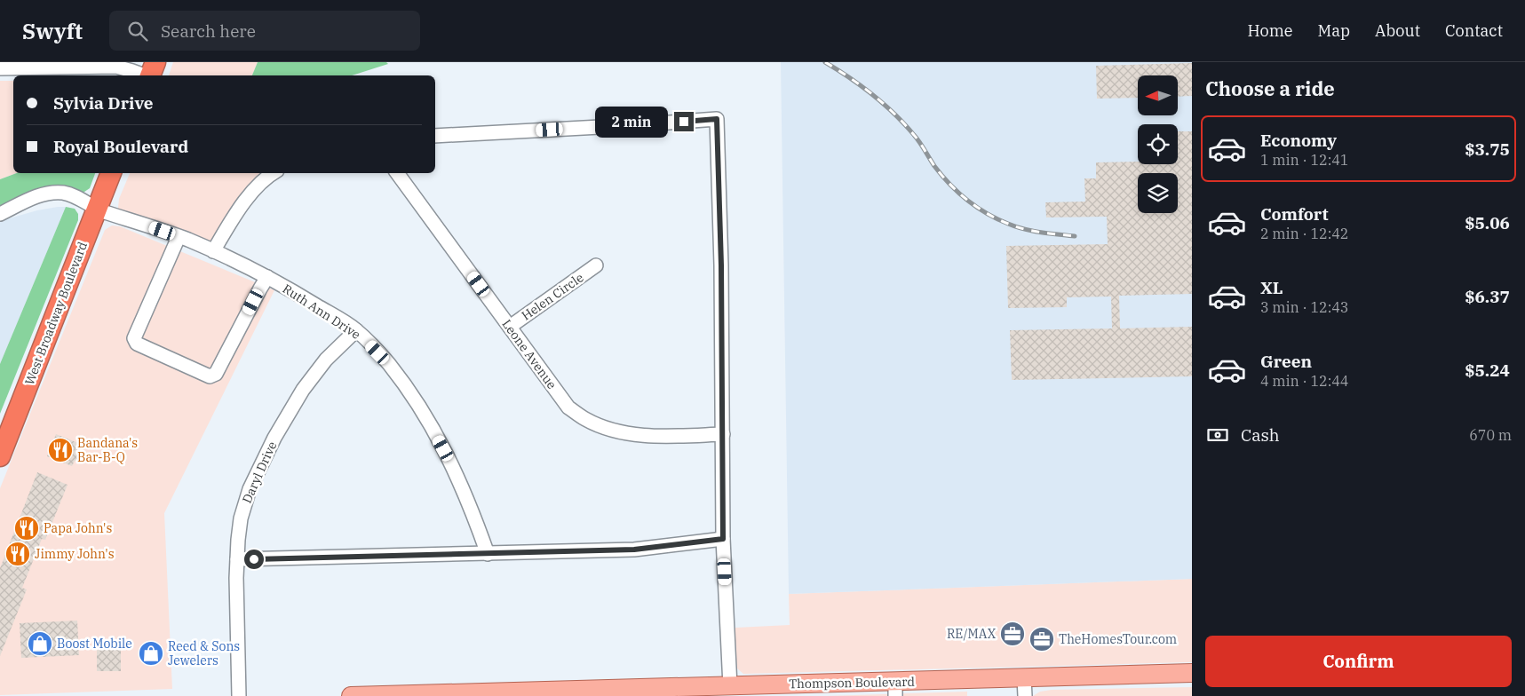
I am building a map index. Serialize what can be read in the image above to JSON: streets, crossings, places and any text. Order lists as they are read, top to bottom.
{
  "streets": {
    "highway": ["West Broadway Boulevard"],
    "main road": ["Thompson Boulevard"],
    "street": [
      "Helen Circle",
      "Ruth Ann Drive",
      "Leone Avenue",
      "Daryl Drive"
    ]
  },
  "crossings": [
    ["Helen Circle", "Leone Avenue"],
    ["Ruth Ann Drive", "West Broadway Boulevard"],
    ["Ruth Ann Drive", "Daryl Drive"]
  ],
  "places": {
    "restaurant": ["Bandana's Bar-B-Q", "Papa John's", "Jimmy John's"],
    "office": ["RE/MAX", "TheHomesTour.com"],
    "shop": ["Boost Mobile", "Reed & Sons Jewelers"]
  },
  "north": "left",
  "page": {
    "header": "Swyft",
    "search": "Search here",
    "nav": [
      "Home",
      "Map",
      "About",
      "Contact"
    ],
    "heading": "Choose a ride",
    "banner": ["Sylvia Drive", "Royal Boulevard"],
    "bubble": "2 min",
    "list": [
      {
        "name": "Economy",
        "note": "1 min · 12:41",
        "value": "$3.75"
      },
      {
        "name": "Comfort",
        "note": "2 min · 12:42",
        "value": "$5.06"
      },
      {
        "name": "XL",
        "note": "3 min · 12:43",
        "value": "$6.37"
      },
      {
        "name": "Green",
        "note": "4 min · 12:44",
        "value": "$5.24"
      }
    ],
    "pay": ["Cash", "670 m"],
    "buttons": "Confirm"
  }
}
